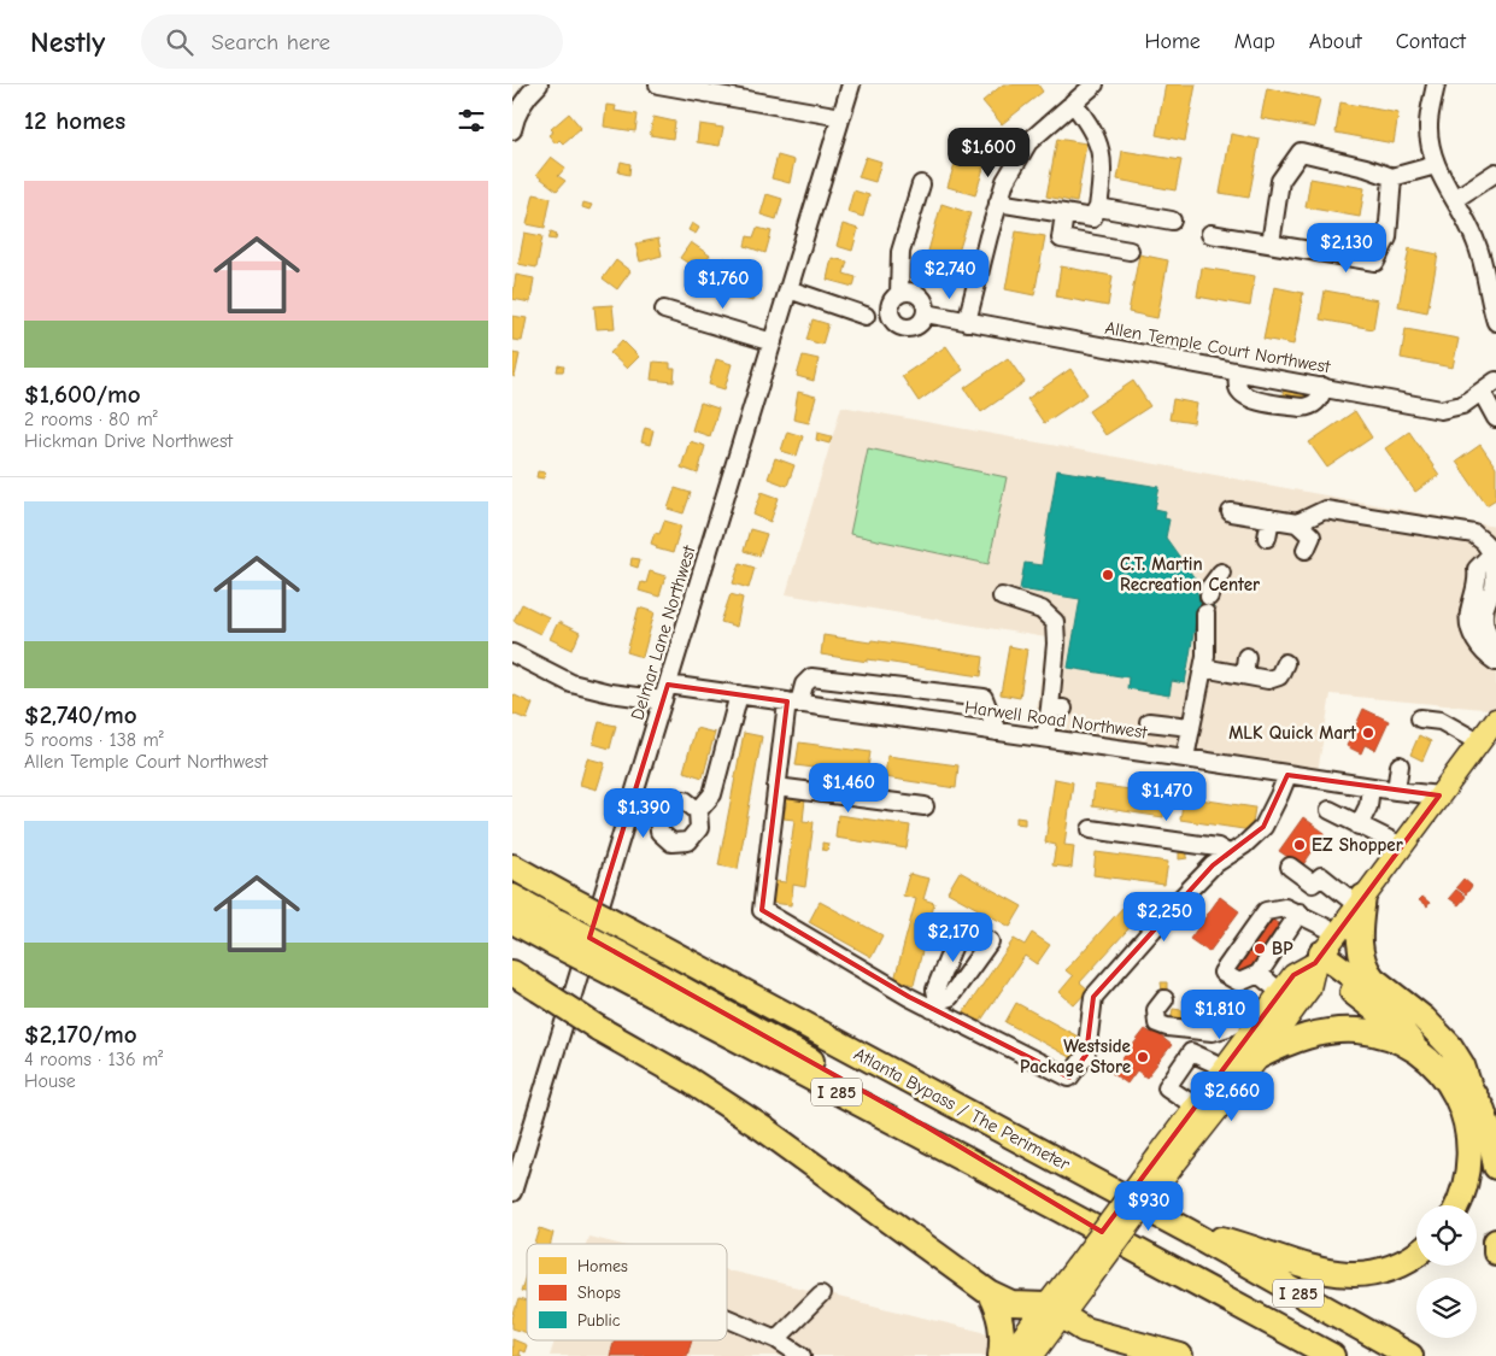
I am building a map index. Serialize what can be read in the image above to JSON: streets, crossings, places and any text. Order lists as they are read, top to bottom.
{
  "streets": {
    "highway": ["I 285", "Atlanta Bypass / The Perimeter"],
    "street": ["Allen Temple Court Northwest", "Delmar Lane Northwest", "Harwell Road Northwest"]
  },
  "crossings": [
    ["Delmar Lane Northwest", "Harwell Road Northwest"]
  ],
  "places": [
    "C.T. Martin Recreation Center",
    "MLK Quick Mart",
    "EZ Shopper",
    "BP",
    "Westside Package Store"
  ],
  "legend": ["Homes", "Shops", "Public"],
  "page": {
    "header": "Nestly",
    "search": "Search here",
    "nav": [
      "Home",
      "Map",
      "About",
      "Contact"
    ],
    "heading": "12 homes",
    "price": [
      "$1,600",
      "$2,130",
      "$2,740",
      "$1,760",
      "$1,460",
      "$1,470",
      "$1,390",
      "$2,250",
      "$2,170",
      "$1,810",
      "$2,660",
      "$930"
    ],
    "list": [
      {
        "name": "$1,600/mo",
        "note": "2 rooms · 80 m² · Hickman Drive Northwest"
      },
      {
        "name": "$2,740/mo",
        "note": "5 rooms · 138 m² · Allen Temple Court Northwest"
      },
      {
        "name": "$2,170/mo",
        "note": "4 rooms · 136 m² · House"
      }
    ]
  }
}
